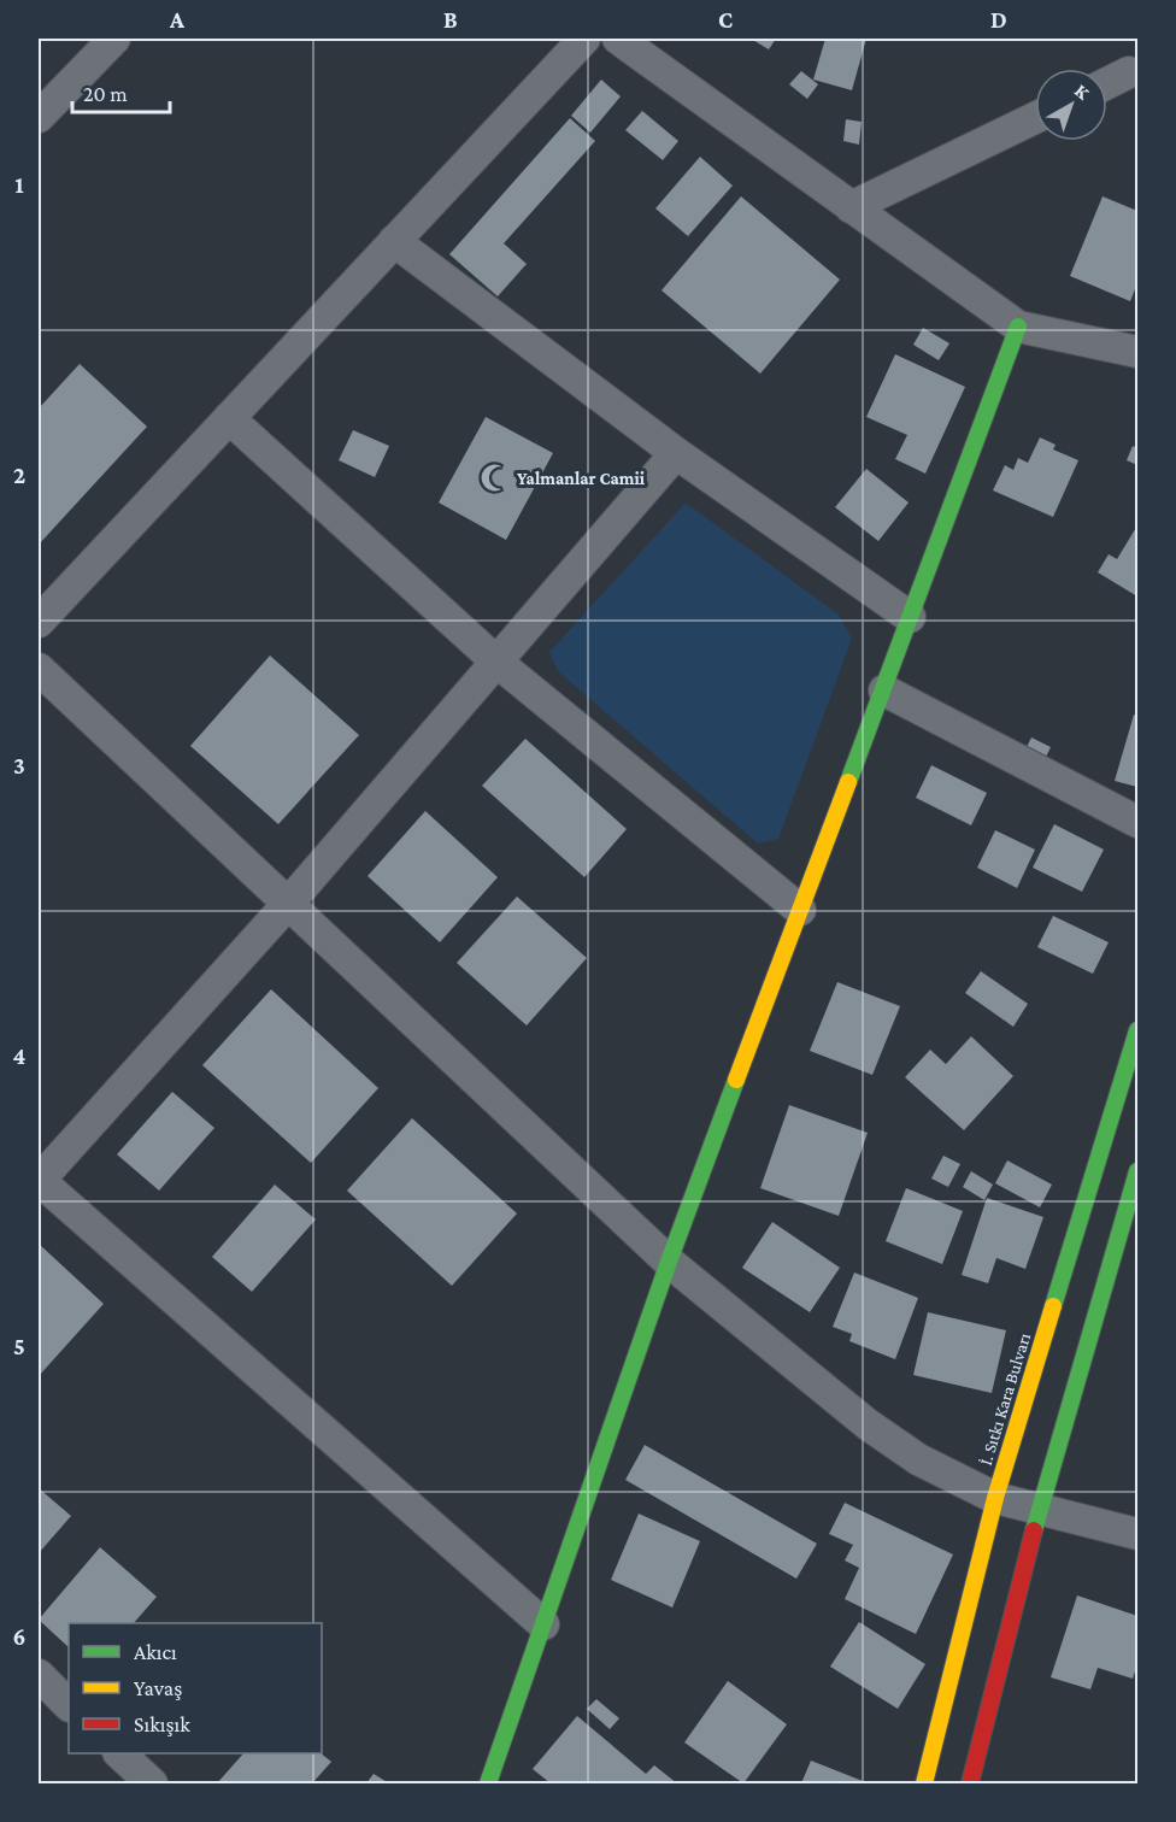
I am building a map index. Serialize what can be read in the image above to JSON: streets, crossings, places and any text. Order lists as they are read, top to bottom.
{
  "streets": {
    "street": ["İ. Sıtkı Kara Bulvarı"]
  },
  "places": {
    "mosque": ["Yalmanlar Camii"]
  },
  "legend": ["Akıcı", "Yavaş", "Sıkışık"],
  "scale_bar": "20 m",
  "north": "top right",
  "grid": {
    "columns": [
      "A",
      "B",
      "C",
      "D"
    ],
    "rows": [
      "1",
      "2",
      "3",
      "4",
      "5",
      "6"
    ]
  }
}
